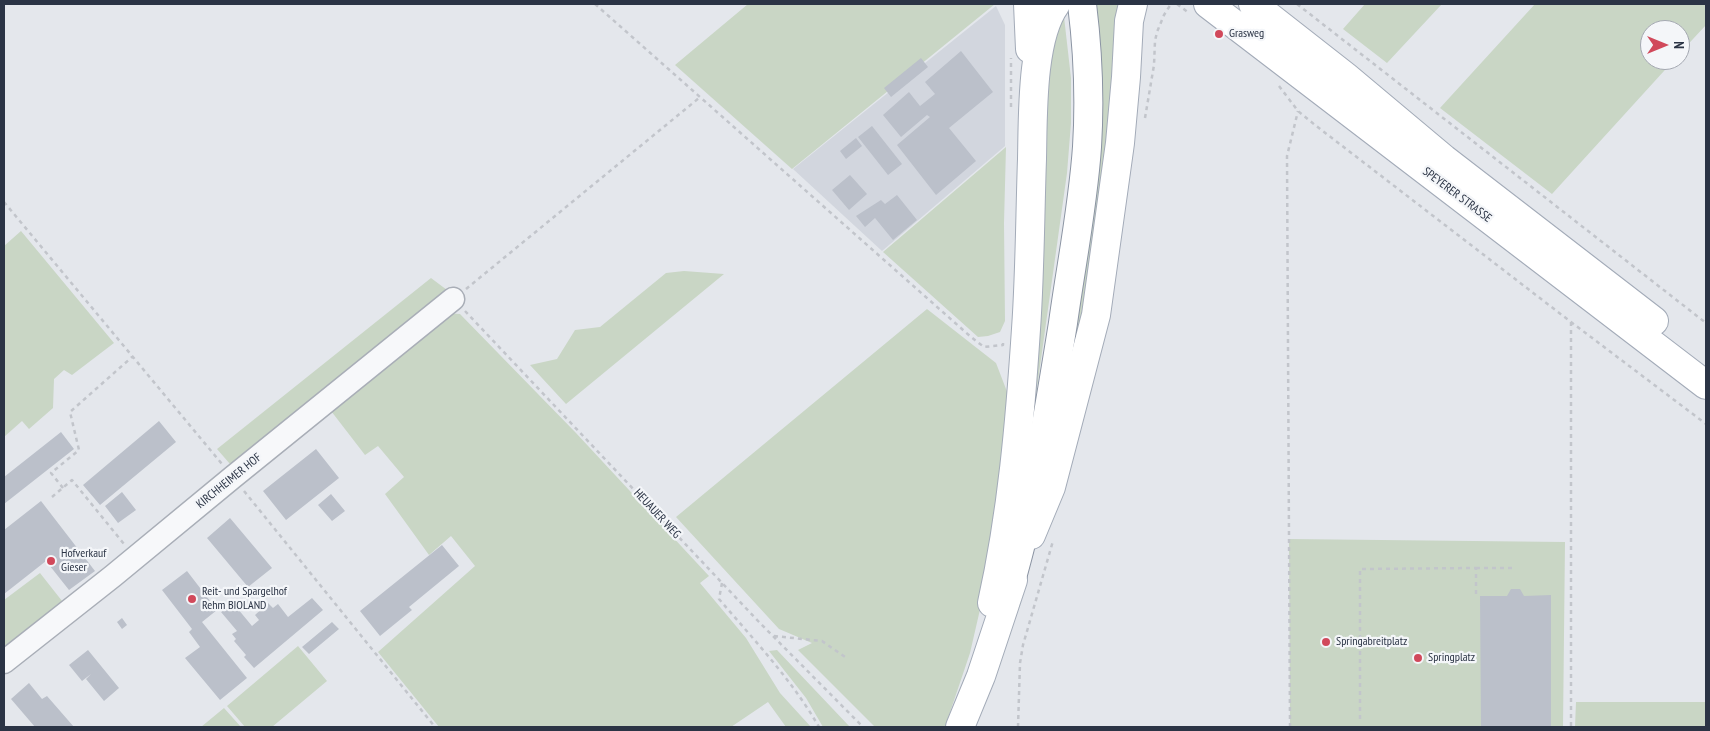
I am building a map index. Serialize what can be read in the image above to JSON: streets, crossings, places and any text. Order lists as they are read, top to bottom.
{
  "streets": {
    "main road": ["SPEYERER STRASSE"],
    "street": ["KIRCHHEIMER HOF"],
    "path": ["HEUAUER WEG"]
  },
  "crossings": [
    ["KIRCHHEIMER HOF", "HEUAUER WEG"]
  ],
  "places": [
    "Grasweg",
    "Hofverkauf Gieser",
    "Reit- und Spargelhof Rehm BIOLAND",
    "Springabreitplatz",
    "Springplatz"
  ],
  "north": "right"
}
